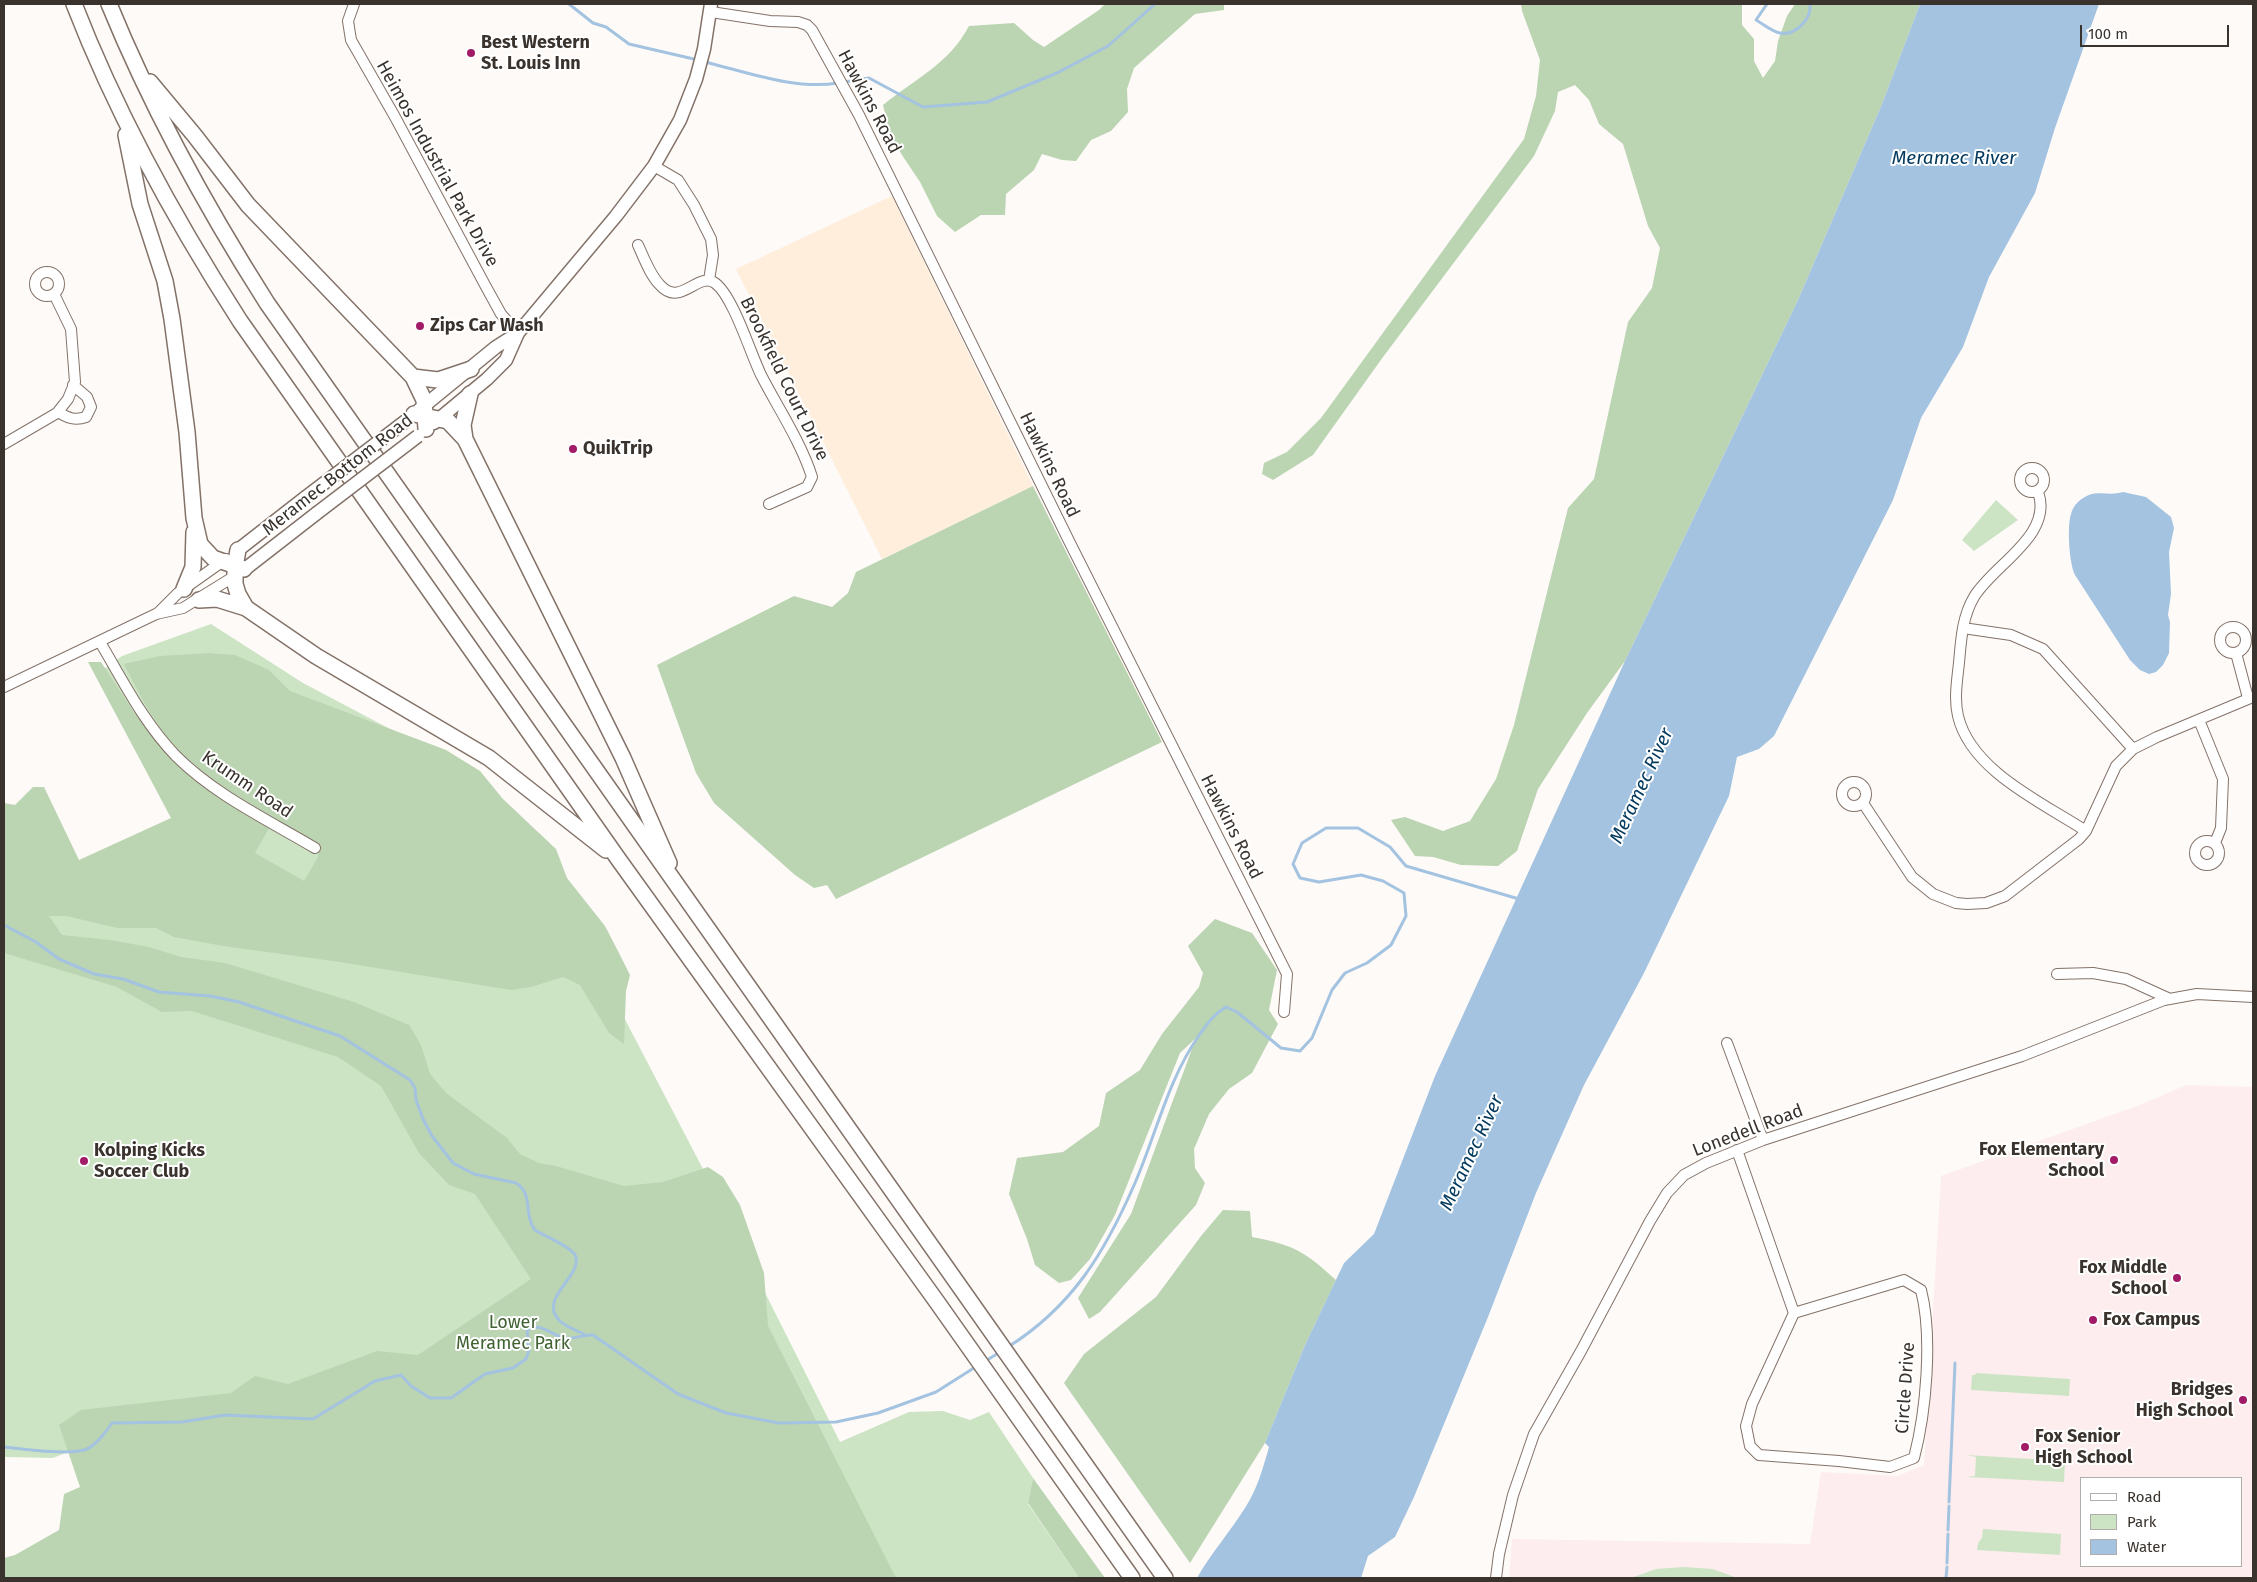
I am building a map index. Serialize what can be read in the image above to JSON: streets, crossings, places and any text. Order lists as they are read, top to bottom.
{
  "streets": {
    "main road": ["Meramec Bottom Road"],
    "street": [
      "Hawkins Road",
      "Heimos Industrial Park Drive",
      "Brookfield Court Drive",
      "Krumm Road",
      "Lonedell Road",
      "Circle Drive"
    ]
  },
  "crossings": [
    ["Hawkins Road", "Meramec Bottom Road"],
    ["Heimos Industrial Park Drive", "Meramec Bottom Road"],
    ["Meramec Bottom Road", "Krumm Road"]
  ],
  "water": ["Meramec River"],
  "parks": ["Lower Meramec Park"],
  "places": [
    "Best Western St. Louis Inn",
    "Zips Car Wash",
    "QuikTrip",
    "Fox Elementary School",
    "Kolping Kicks Soccer Club",
    "Fox Middle School",
    "Fox Campus",
    "Bridges High School",
    "Fox Senior High School"
  ],
  "legend": ["Road", "Park", "Water"],
  "scale_bar": "100 m"
}
